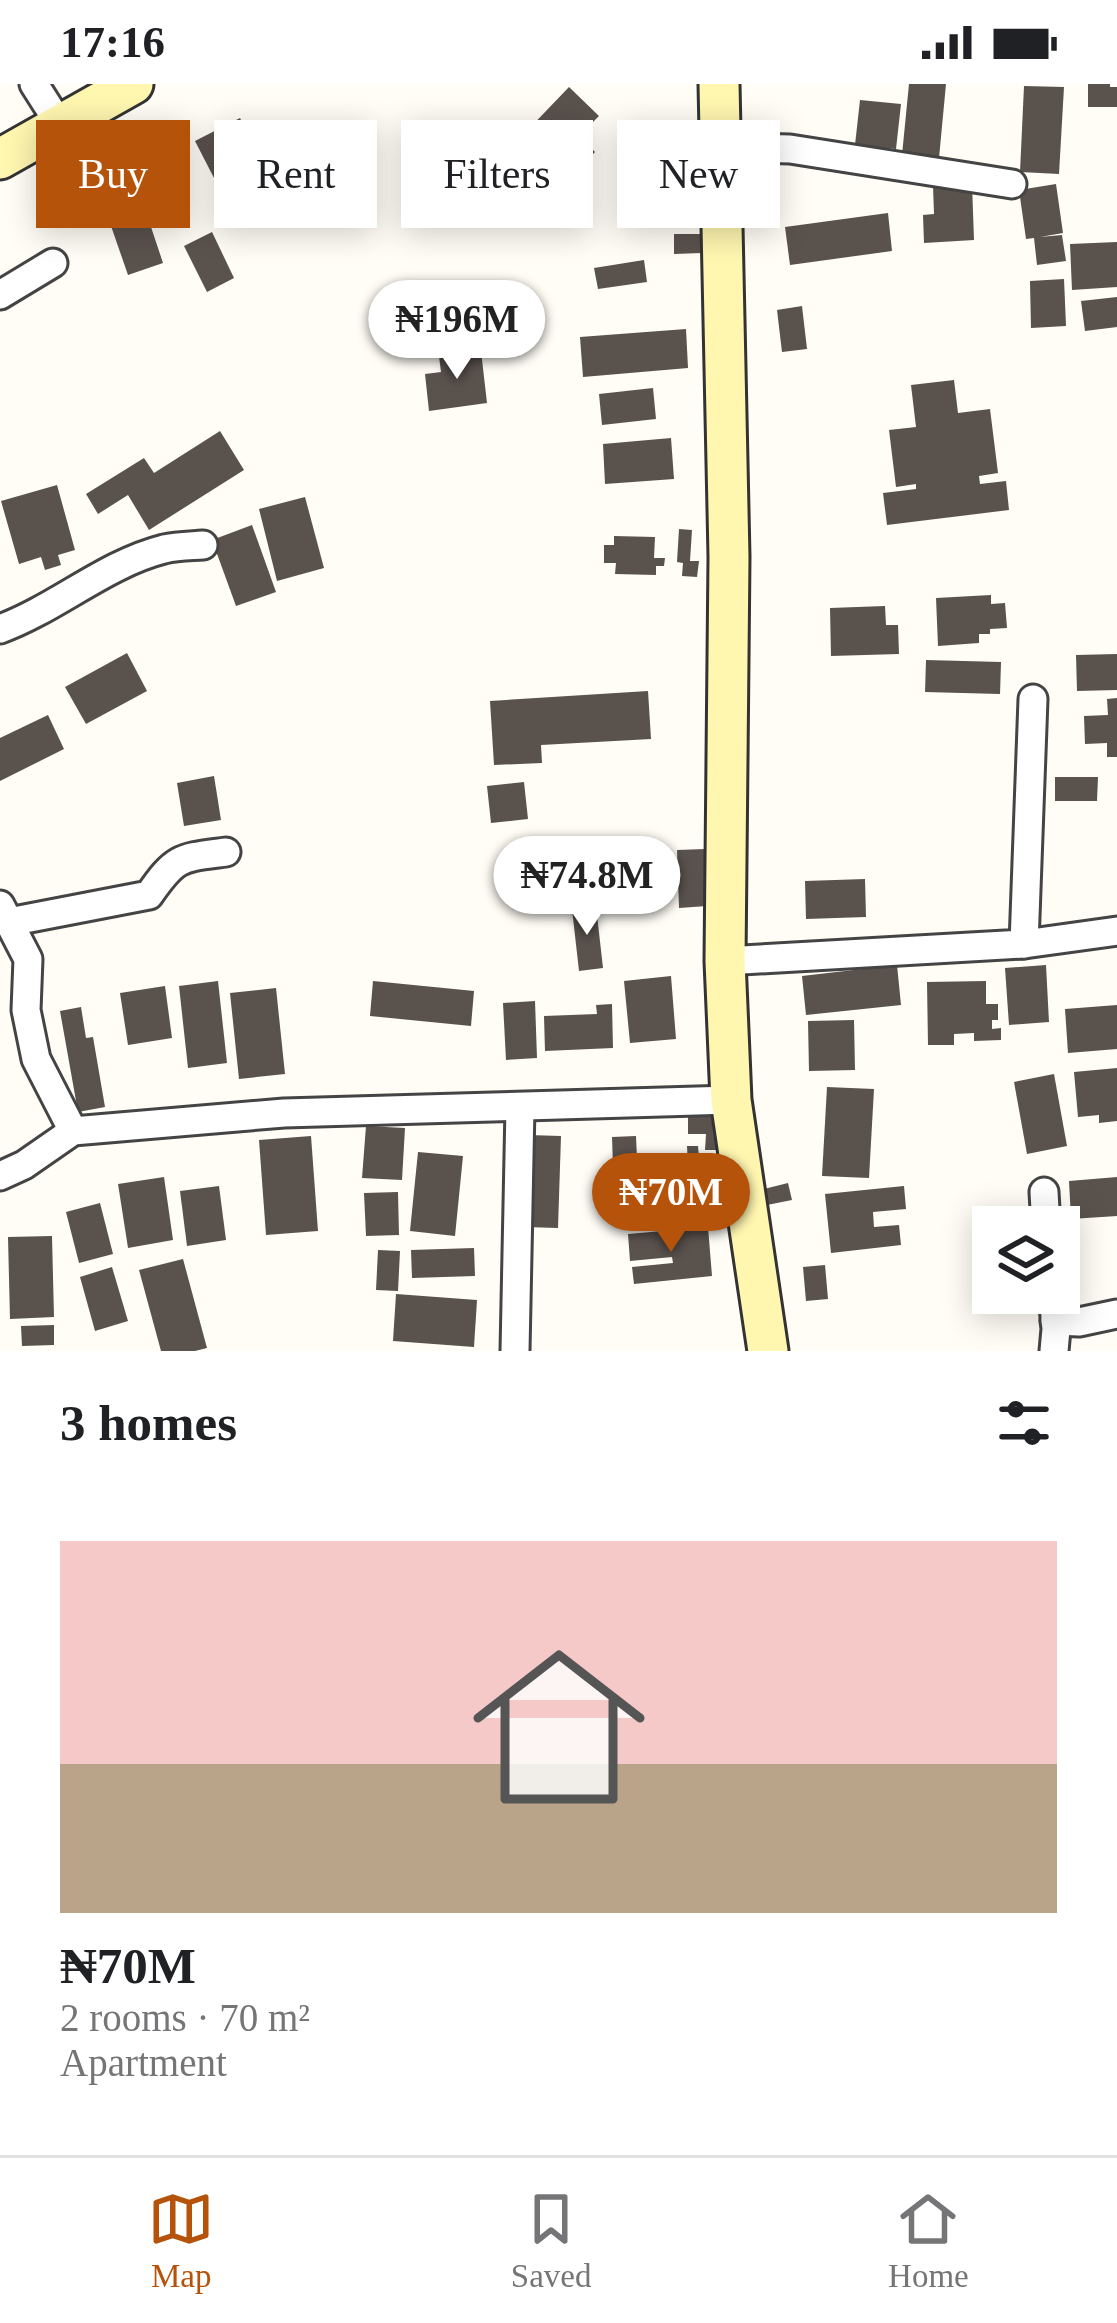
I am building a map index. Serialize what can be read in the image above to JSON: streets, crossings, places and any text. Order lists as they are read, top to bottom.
{
  "page": {
    "status": "17:16",
    "chip": [
      "Buy",
      "Rent",
      "Filters",
      "New"
    ],
    "price": ["₦196M", "₦74.8M", "₦70M"],
    "heading": "3 homes",
    "list": [
      {
        "name": "₦70M",
        "note": "2 rooms · 70 m² · Apartment"
      }
    ],
    "tabs": ["Map", "Saved", "Home"]
  }
}
